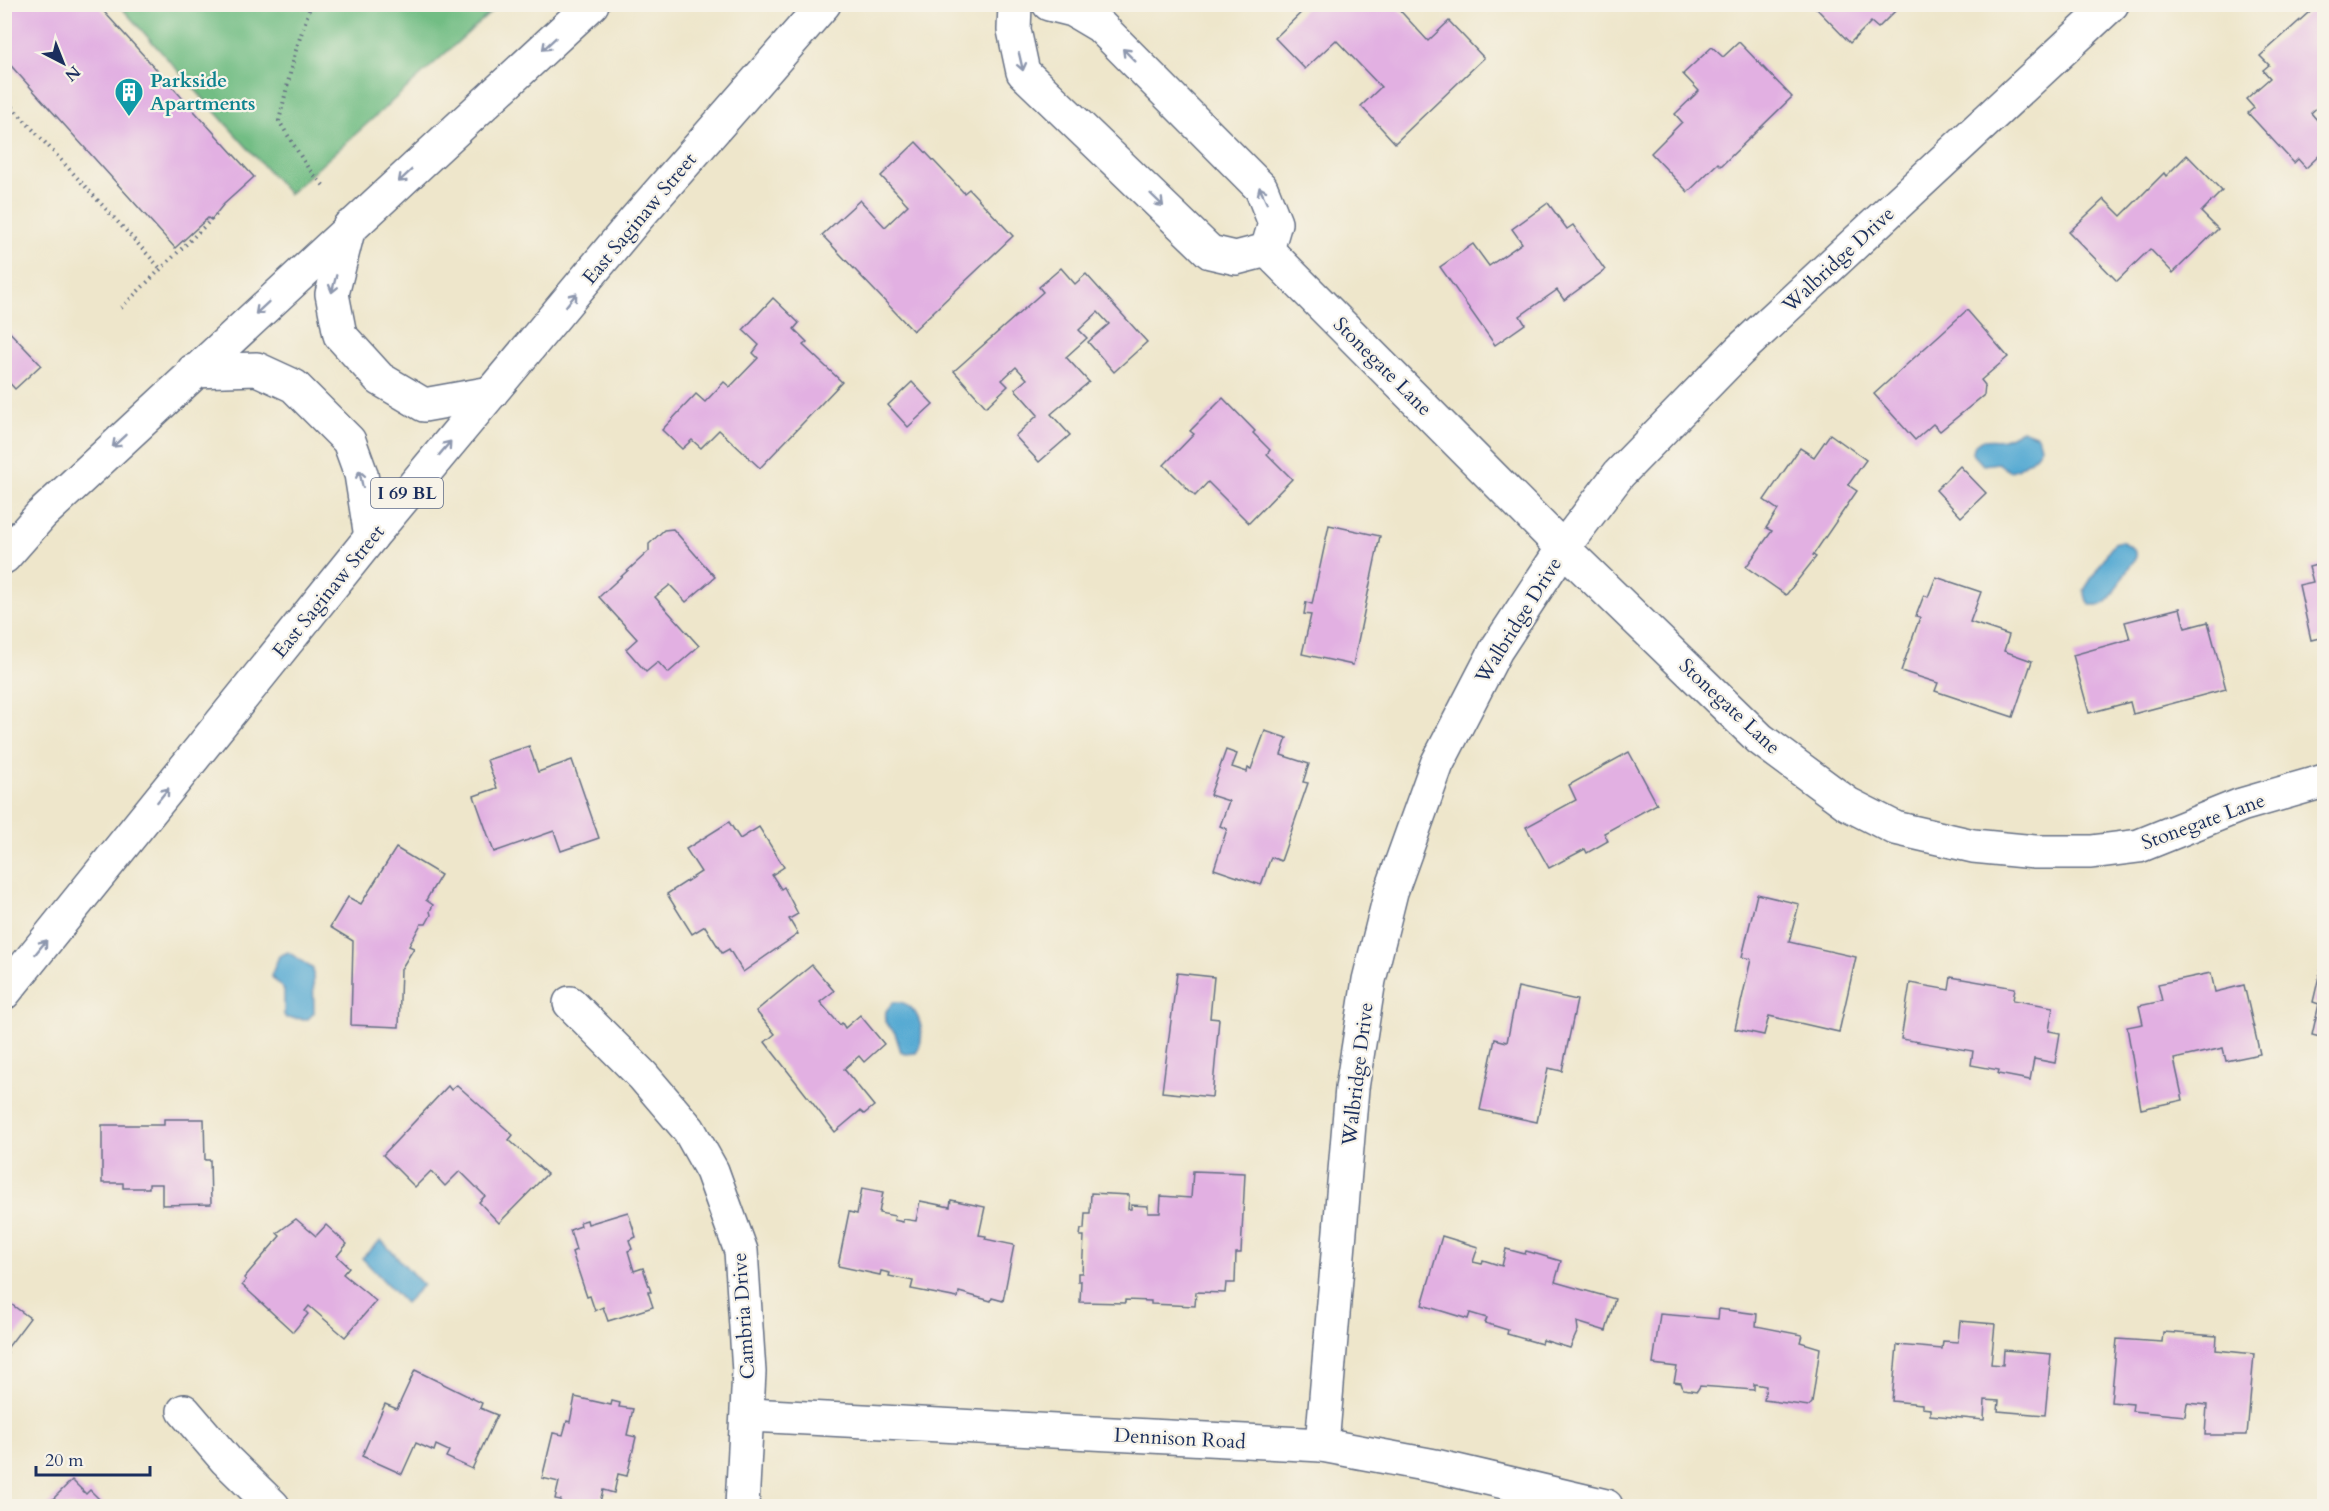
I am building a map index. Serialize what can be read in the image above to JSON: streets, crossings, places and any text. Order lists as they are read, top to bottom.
{
  "streets": {
    "street": [
      "East Saginaw Street",
      "Walbridge Drive",
      "Stonegate Lane",
      "I 69 BL",
      "Cambria Drive",
      "Dennison Road"
    ]
  },
  "crossings": [
    ["Walbridge Drive", "Stonegate Lane"],
    ["Walbridge Drive", "Dennison Road"],
    ["Cambria Drive", "Dennison Road"]
  ],
  "places": {
    "building": ["Parkside Apartments"]
  },
  "scale_bar": "20 m",
  "north": "bottom right"
}
